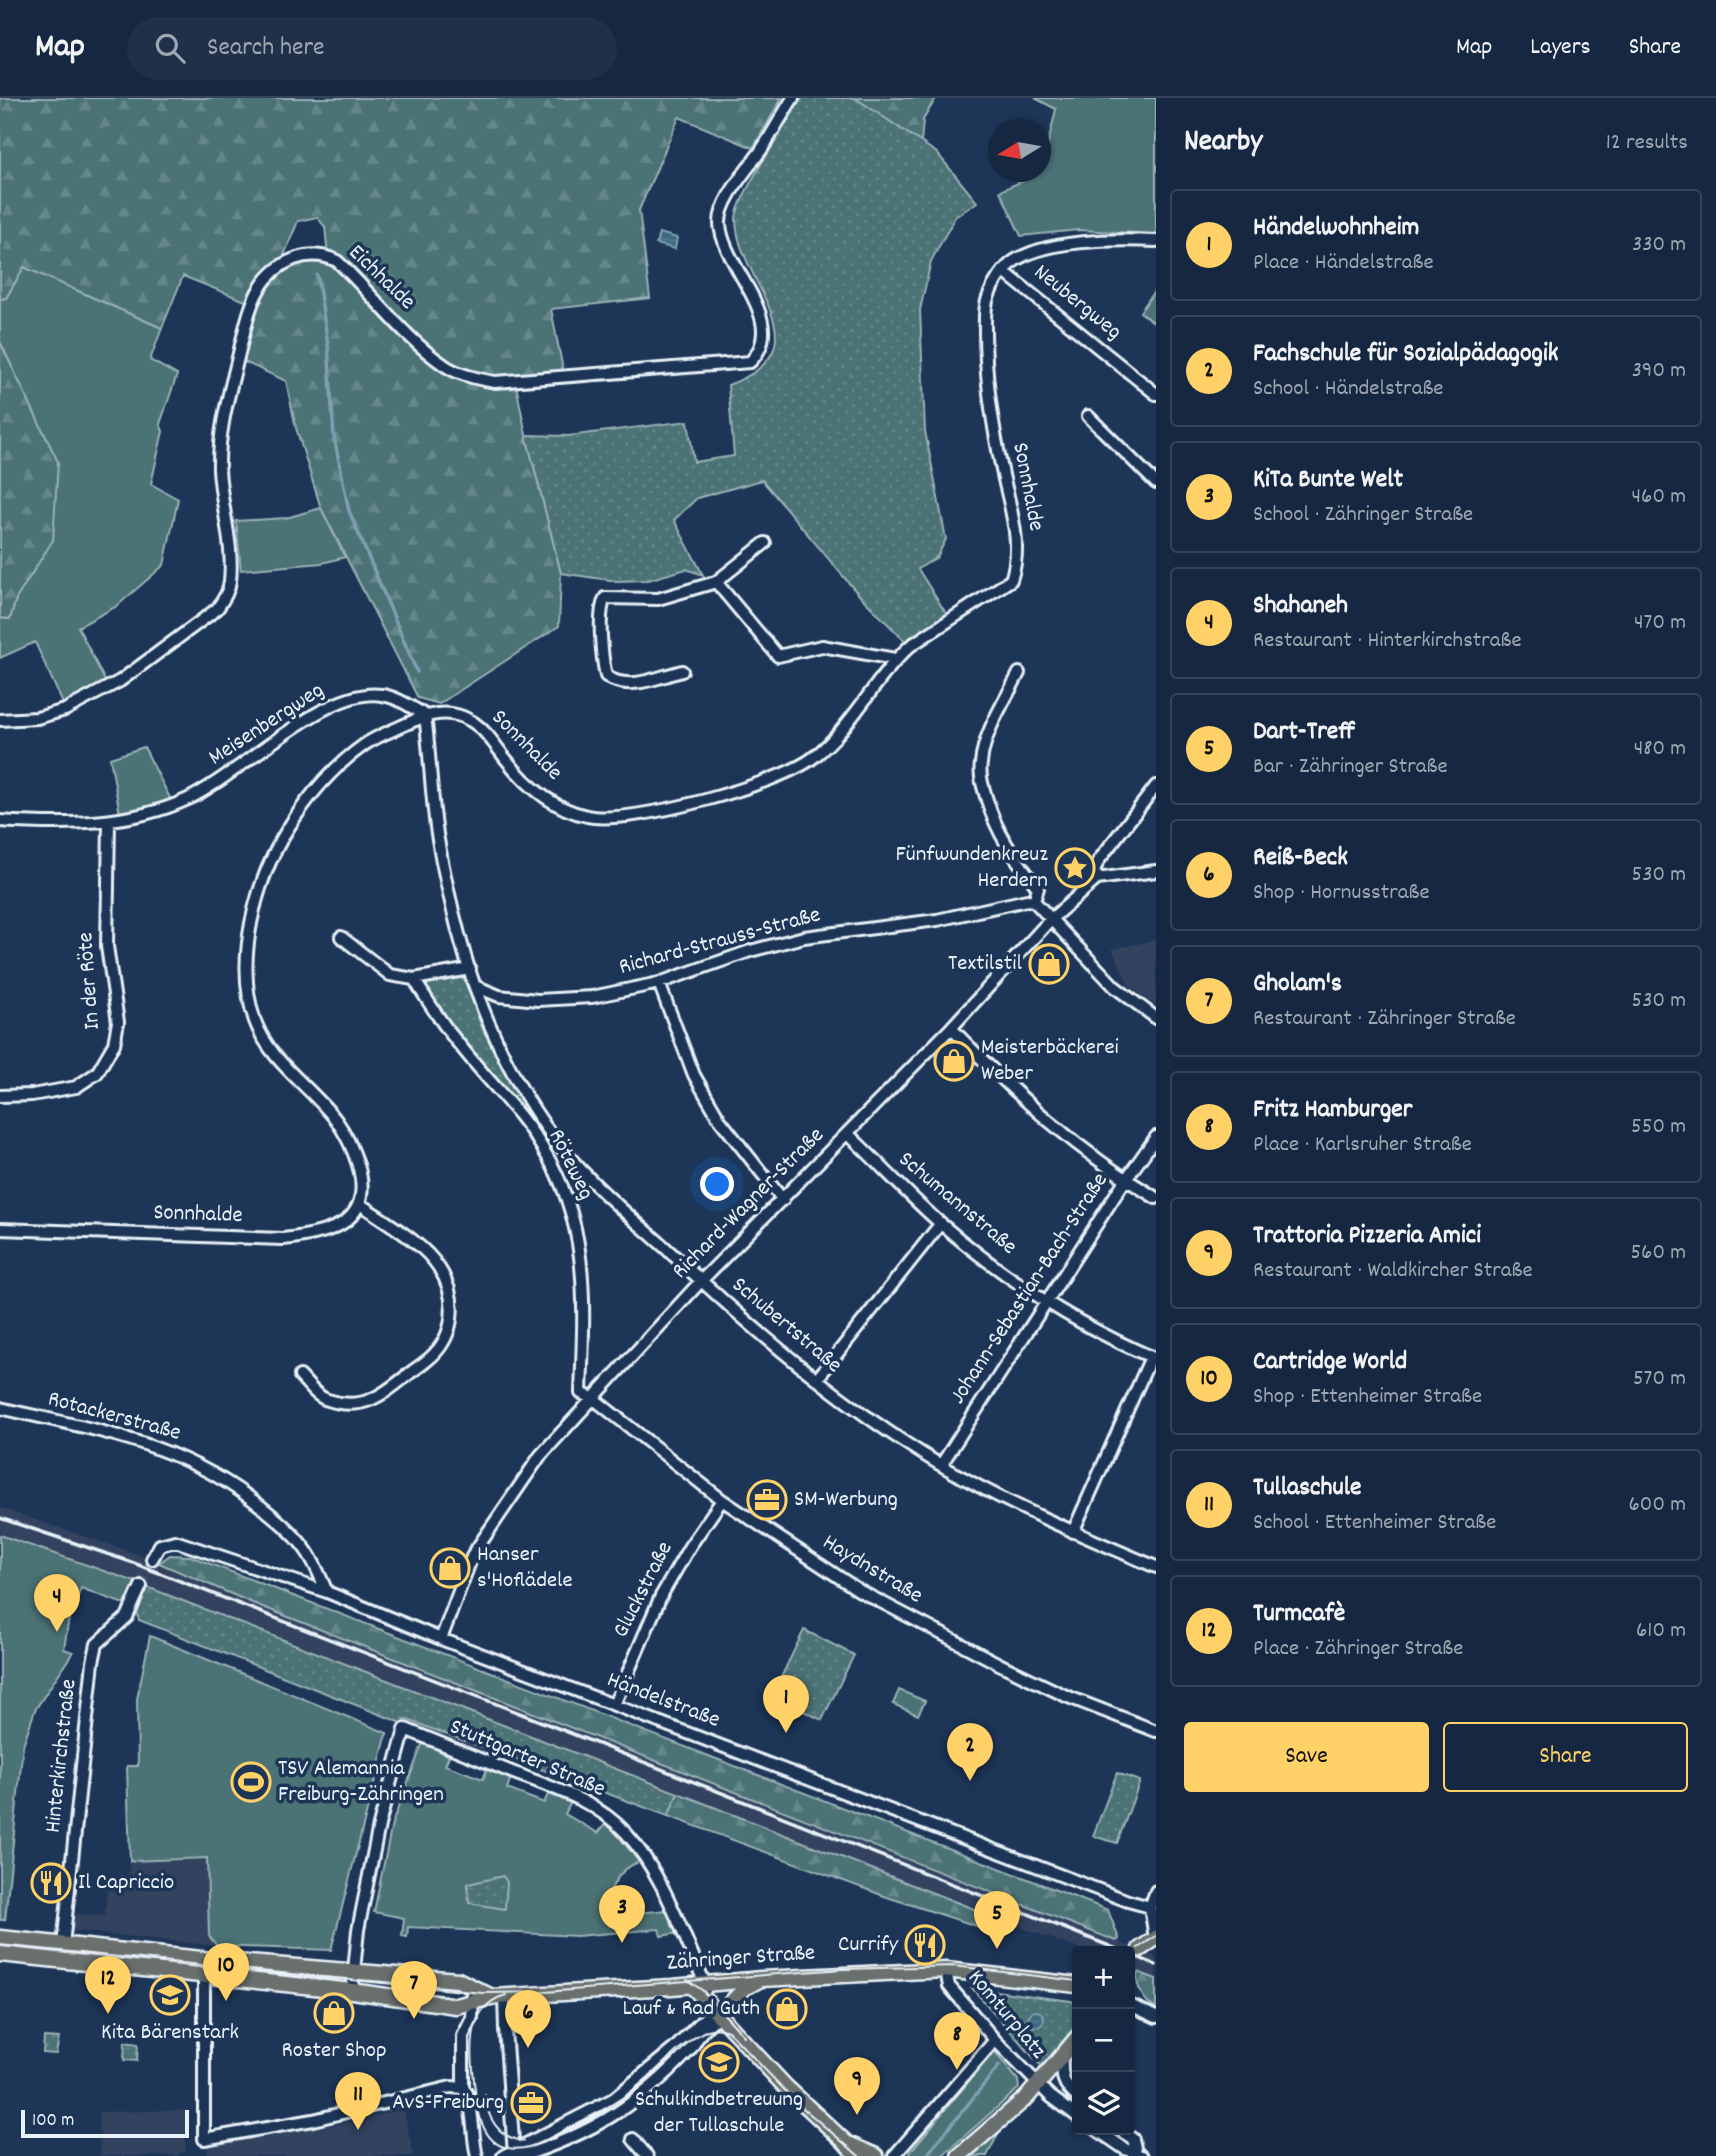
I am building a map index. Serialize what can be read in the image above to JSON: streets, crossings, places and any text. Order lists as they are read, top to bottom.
{
  "streets": {
    "main road": ["Zähringer Straße"],
    "street": [
      "Eichhalde",
      "Neubergweg",
      "Sonnhalde",
      "Meisenbergweg",
      "Richard-Strauss-Straße",
      "In der Röte",
      "Röteweg",
      "Richard-Wagner-Straße",
      "Schumannstraße",
      "Johann-Sebastian-Bach-Straße",
      "Schubertstraße",
      "Rotackerstraße",
      "Haydnstraße",
      "Gluckstraße",
      "Händelstraße",
      "Hinterkirchstraße",
      "Stuttgarter Straße",
      "Komturplatz"
    ]
  },
  "crossings": [
    ["Neubergweg", "Sonnhalde"],
    ["Sonnhalde", "Meisenbergweg"],
    ["Meisenbergweg", "In der Röte"],
    ["Richard-Strauss-Straße", "Schubertstraße"],
    ["Röteweg", "Richard-Wagner-Straße"],
    ["Röteweg", "Haydnstraße"],
    ["Richard-Wagner-Straße", "Schumannstraße"],
    ["Richard-Wagner-Straße", "Schubertstraße"],
    ["Richard-Wagner-Straße", "Haydnstraße"],
    ["Richard-Wagner-Straße", "Händelstraße"],
    ["Schumannstraße", "Johann-Sebastian-Bach-Straße"],
    ["Johann-Sebastian-Bach-Straße", "Schubertstraße"],
    ["Rotackerstraße", "Händelstraße"],
    ["Haydnstraße", "Gluckstraße"],
    ["Gluckstraße", "Händelstraße"],
    ["Stuttgarter Straße", "Zähringer Straße"],
    ["Zähringer Straße", "Komturplatz"]
  ],
  "places": {
    "place": ["Fünfwundenkreuz Herdern"],
    "shop": [
      "Textilstil",
      "Meisterbäckerei Weber",
      "Hanser s'Hoflädele",
      "Lauf & Rad Guth",
      "Roster Shop"
    ],
    "office": ["SM-Werbung", "AvS-Freiburg"],
    "sports": ["TSV Alemannia Freiburg-Zähringen"],
    "restaurant": ["Il Capriccio", "Currify"],
    "school or university": ["Kita Bärenstark", "Schulkindbetreuung der Tullaschule"]
  },
  "scale_bar": "100 m",
  "north": "left",
  "page": {
    "header": "Map",
    "search": "Search here",
    "nav": ["Map", "Layers", "Share"],
    "heading": ["Nearby", "12 results"],
    "list": [
      {
        "mark": "1",
        "name": "Händelwohnheim",
        "note": "Place · Händelstraße",
        "value": "330 m"
      },
      {
        "mark": "2",
        "name": "Fachschule für Sozialpädagogik",
        "note": "School · Händelstraße",
        "value": "390 m"
      },
      {
        "mark": "3",
        "name": "KiTa Bunte Welt",
        "note": "School · Zähringer Straße",
        "value": "460 m"
      },
      {
        "mark": "4",
        "name": "Shahaneh",
        "note": "Restaurant · Hinterkirchstraße",
        "value": "470 m"
      },
      {
        "mark": "5",
        "name": "Dart-Treff",
        "note": "Bar · Zähringer Straße",
        "value": "480 m"
      },
      {
        "mark": "6",
        "name": "Reiß-Beck",
        "note": "Shop · Hornusstraße",
        "value": "530 m"
      },
      {
        "mark": "7",
        "name": "Gholam's",
        "note": "Restaurant · Zähringer Straße",
        "value": "530 m"
      },
      {
        "mark": "8",
        "name": "Fritz Hamburger",
        "note": "Place · Karlsruher Straße",
        "value": "550 m"
      },
      {
        "mark": "9",
        "name": "Trattoria Pizzeria Amici",
        "note": "Restaurant · Waldkircher Straße",
        "value": "560 m"
      },
      {
        "mark": "10",
        "name": "Cartridge World",
        "note": "Shop · Ettenheimer Straße",
        "value": "570 m"
      },
      {
        "mark": "11",
        "name": "Tullaschule",
        "note": "School · Ettenheimer Straße",
        "value": "600 m"
      },
      {
        "mark": "12",
        "name": "Turmcafè",
        "note": "Place · Zähringer Straße",
        "value": "610 m"
      }
    ],
    "pins": [
      "4",
      "1",
      "2",
      "3",
      "5",
      "10",
      "12",
      "7",
      "6",
      "8",
      "9",
      "11"
    ],
    "buttons": ["Save", "Share"],
    "map_buttons": ["+", "−"],
    "scale": "100 m"
  }
}
